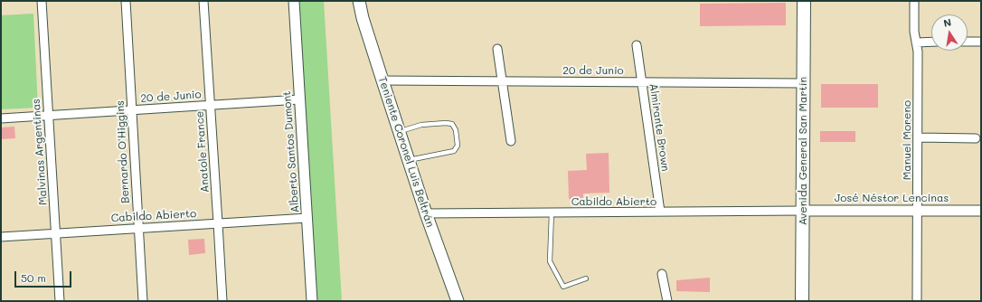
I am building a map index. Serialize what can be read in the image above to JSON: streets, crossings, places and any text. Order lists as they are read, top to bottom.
{
  "streets": {
    "main road": ["Avenida General San Martín", "Teniente Coronel Luis Beltrán"],
    "street": [
      "20 de Junio",
      "Almirante Brown",
      "Manuel Moreno",
      "Malvinas Argentinas",
      "Bernardo O'Higgins",
      "Anatole France",
      "Alberto Santos Dumont",
      "José Néstor Lencinas",
      "Cabildo Abierto"
    ]
  },
  "crossings": [
    ["20 de Junio", "Almirante Brown"],
    ["20 de Junio", "Avenida General San Martín"],
    ["20 de Junio", "Malvinas Argentinas"],
    ["20 de Junio", "Bernardo O'Higgins"],
    ["20 de Junio", "Anatole France"],
    ["20 de Junio", "Alberto Santos Dumont"],
    ["20 de Junio", "Teniente Coronel Luis Beltrán"],
    ["Almirante Brown", "Cabildo Abierto"],
    ["Manuel Moreno", "José Néstor Lencinas"],
    ["Avenida General San Martín", "José Néstor Lencinas"],
    ["Avenida General San Martín", "Cabildo Abierto"],
    ["Malvinas Argentinas", "Cabildo Abierto"],
    ["Bernardo O'Higgins", "Cabildo Abierto"],
    ["Anatole France", "Cabildo Abierto"],
    ["Alberto Santos Dumont", "Cabildo Abierto"],
    ["Teniente Coronel Luis Beltrán", "Cabildo Abierto"],
    ["José Néstor Lencinas", "Cabildo Abierto"]
  ],
  "scale_bar": "50 m",
  "north": "top"
}
